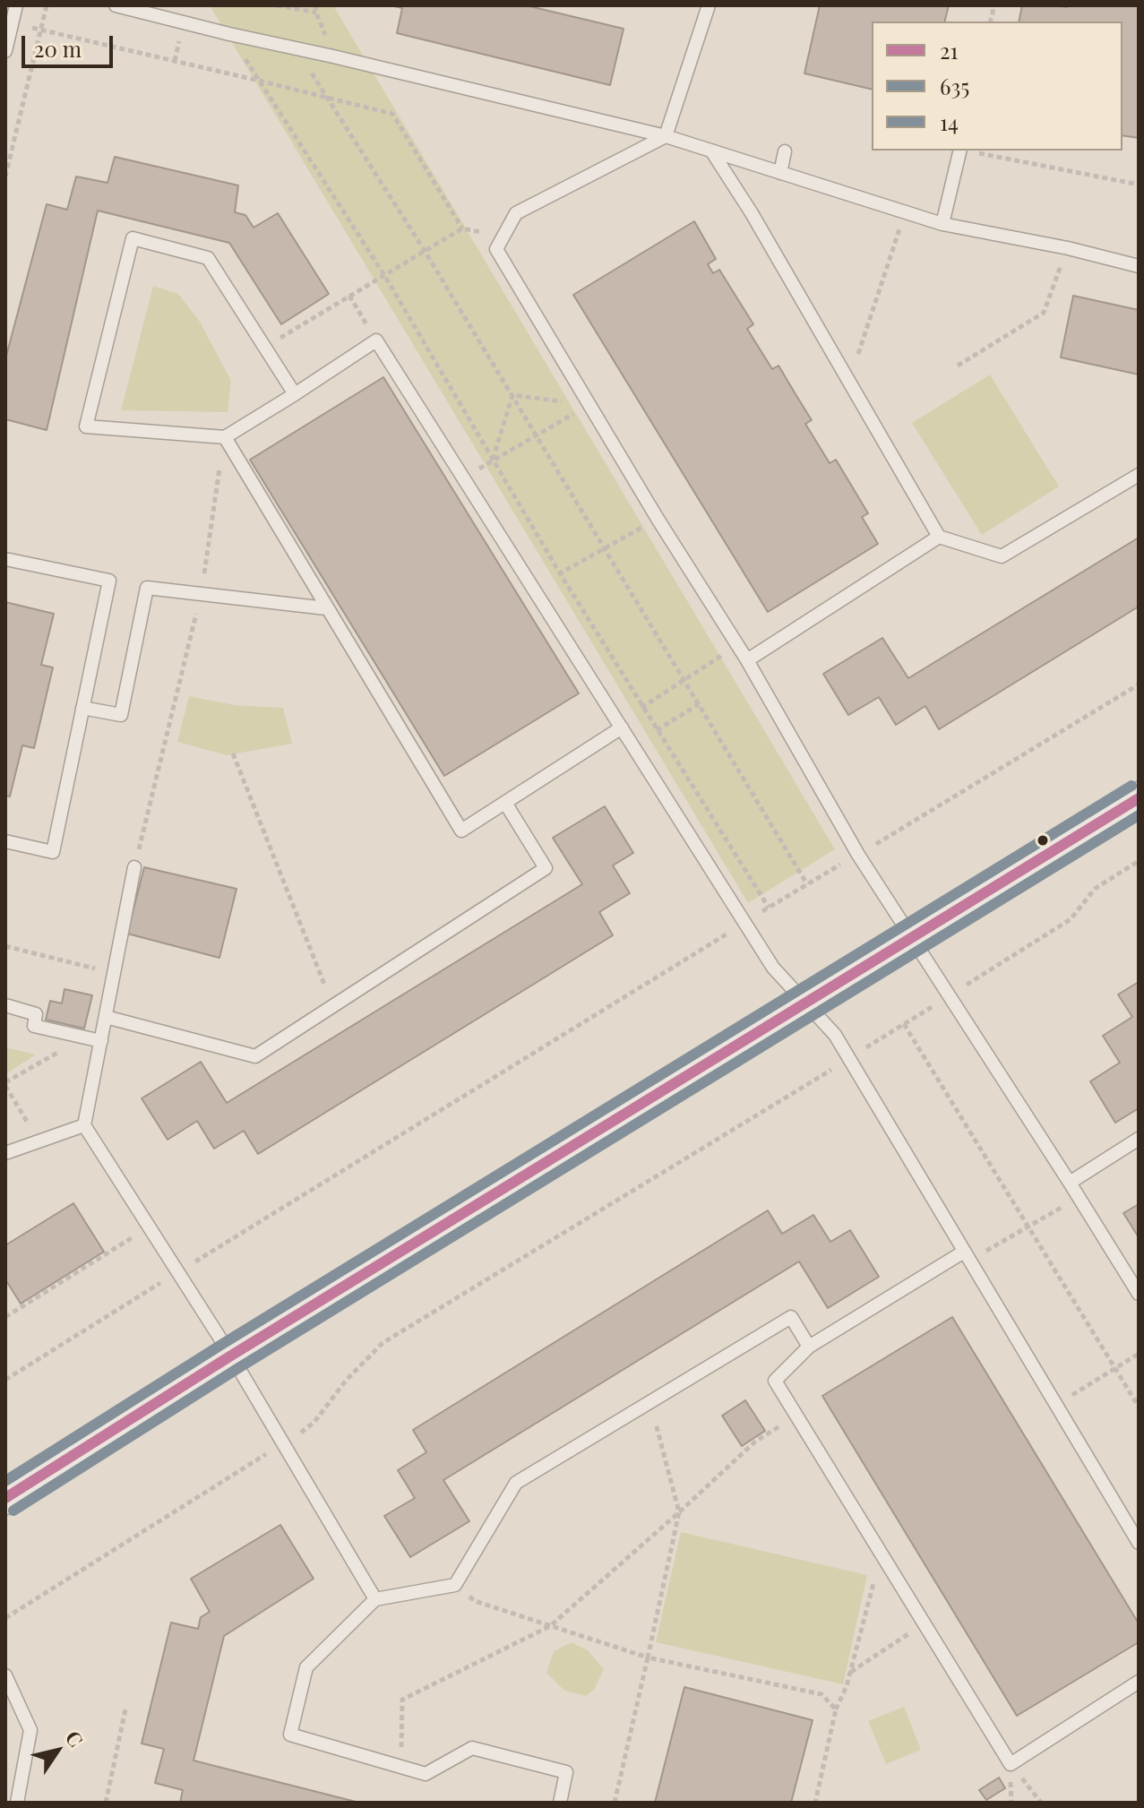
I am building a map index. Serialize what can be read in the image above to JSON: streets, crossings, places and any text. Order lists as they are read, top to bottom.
{
  "lines": ["transit line 14", "transit line 21", "transit line 635"],
  "legend": ["21", "635", "14"],
  "scale_bar": "20 m",
  "north": "top right"
}
